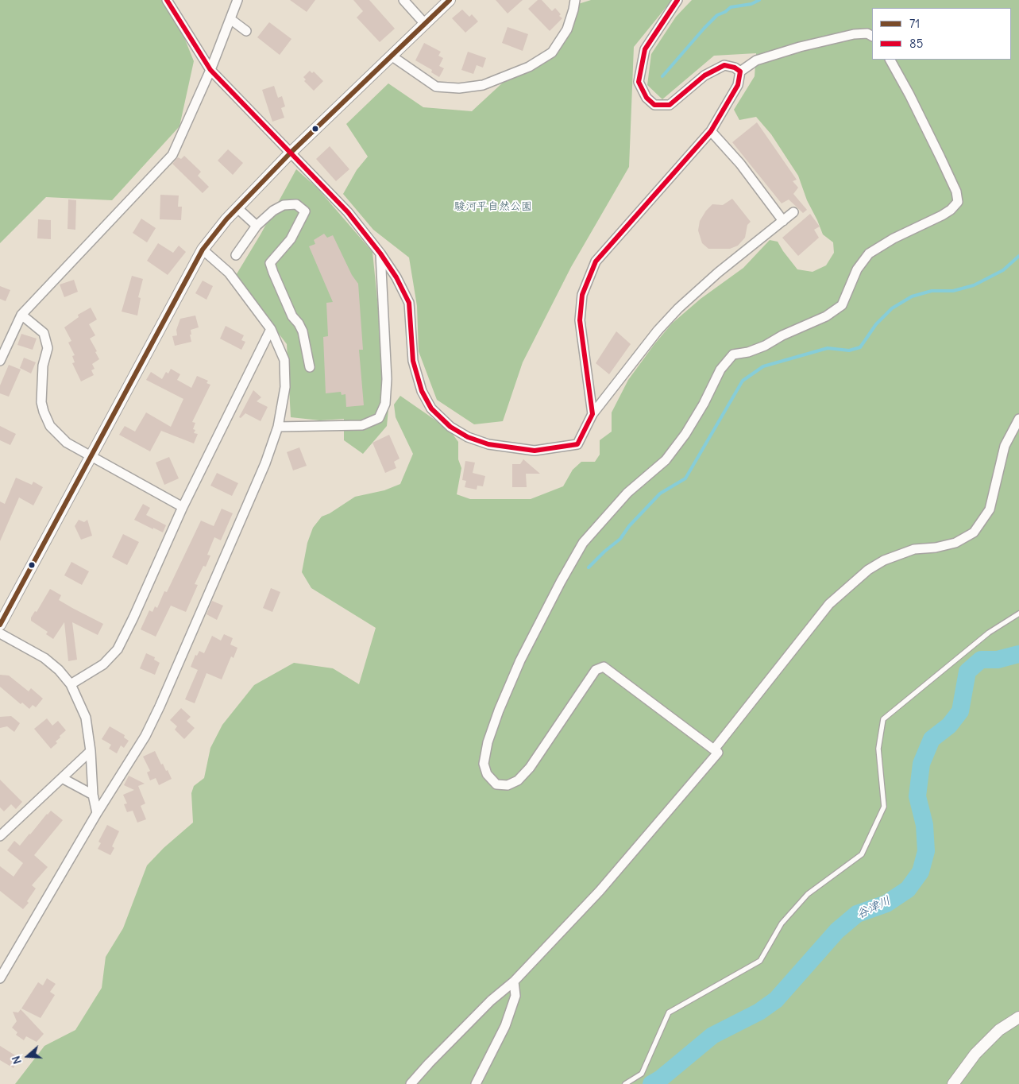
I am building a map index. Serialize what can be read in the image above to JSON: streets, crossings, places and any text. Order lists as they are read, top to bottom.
{
  "water": ["谷津川"],
  "parks": ["駿河平自然公園"],
  "lines": ["transit line 71", "transit line 85"],
  "legend": ["71", "85"],
  "north": "left"
}
